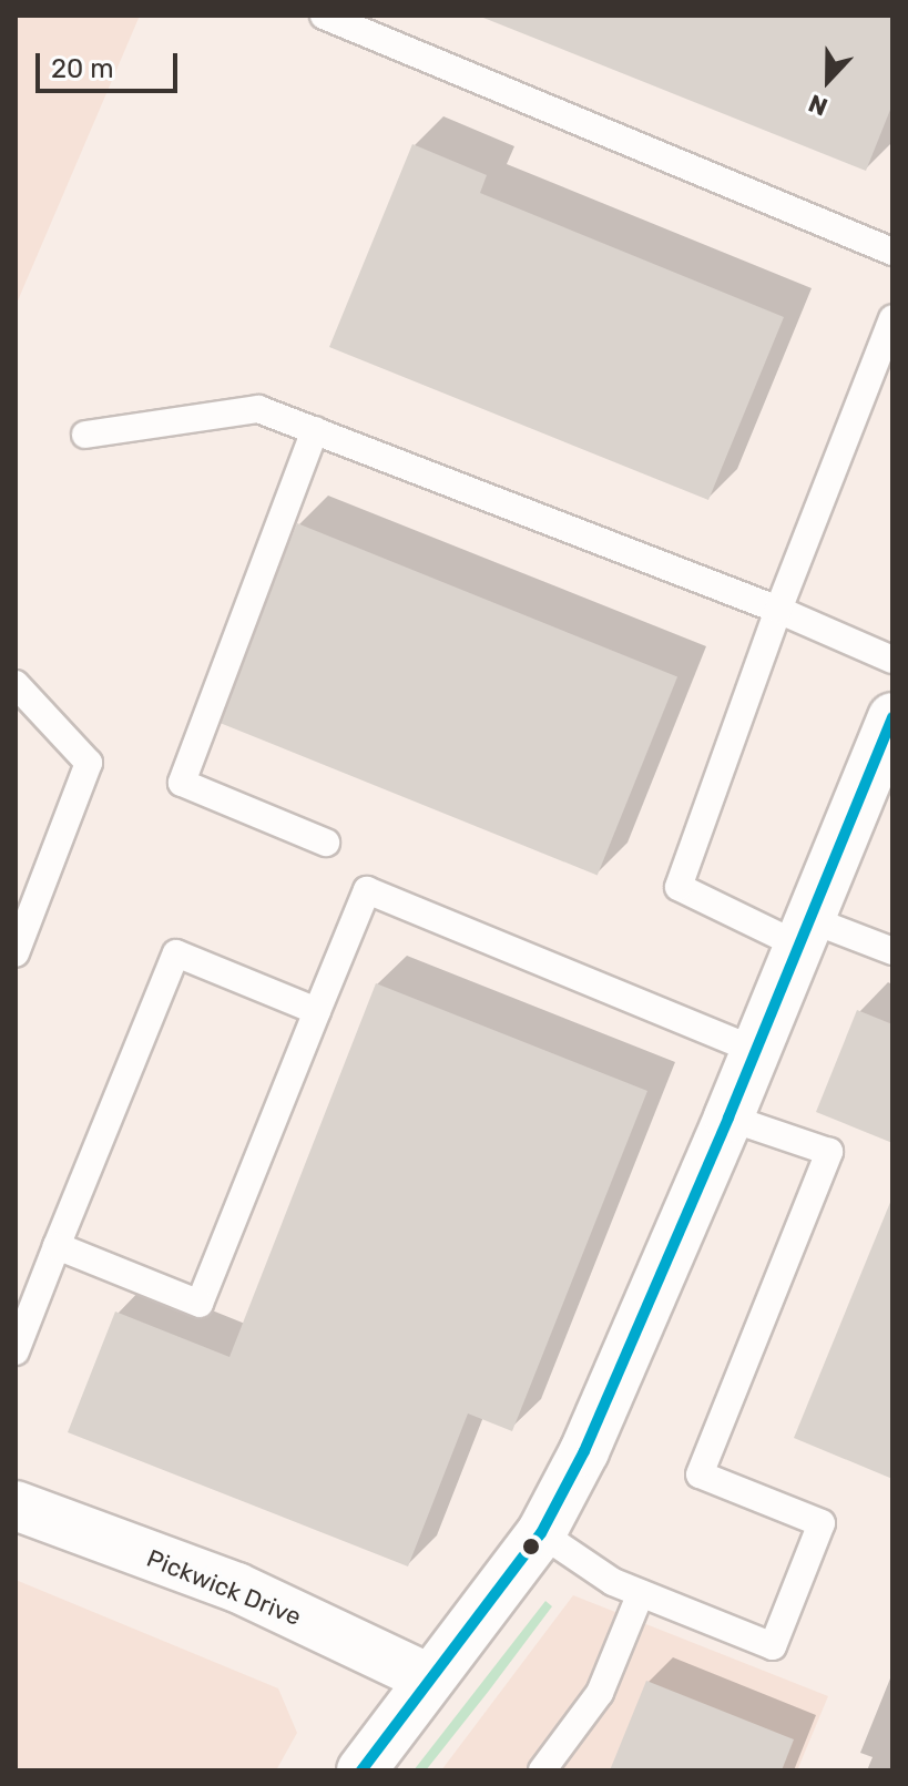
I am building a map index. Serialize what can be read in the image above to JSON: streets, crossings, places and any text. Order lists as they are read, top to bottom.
{
  "streets": {
    "street": ["Pickwick Drive"]
  },
  "scale_bar": "20 m",
  "north": "bottom"
}
